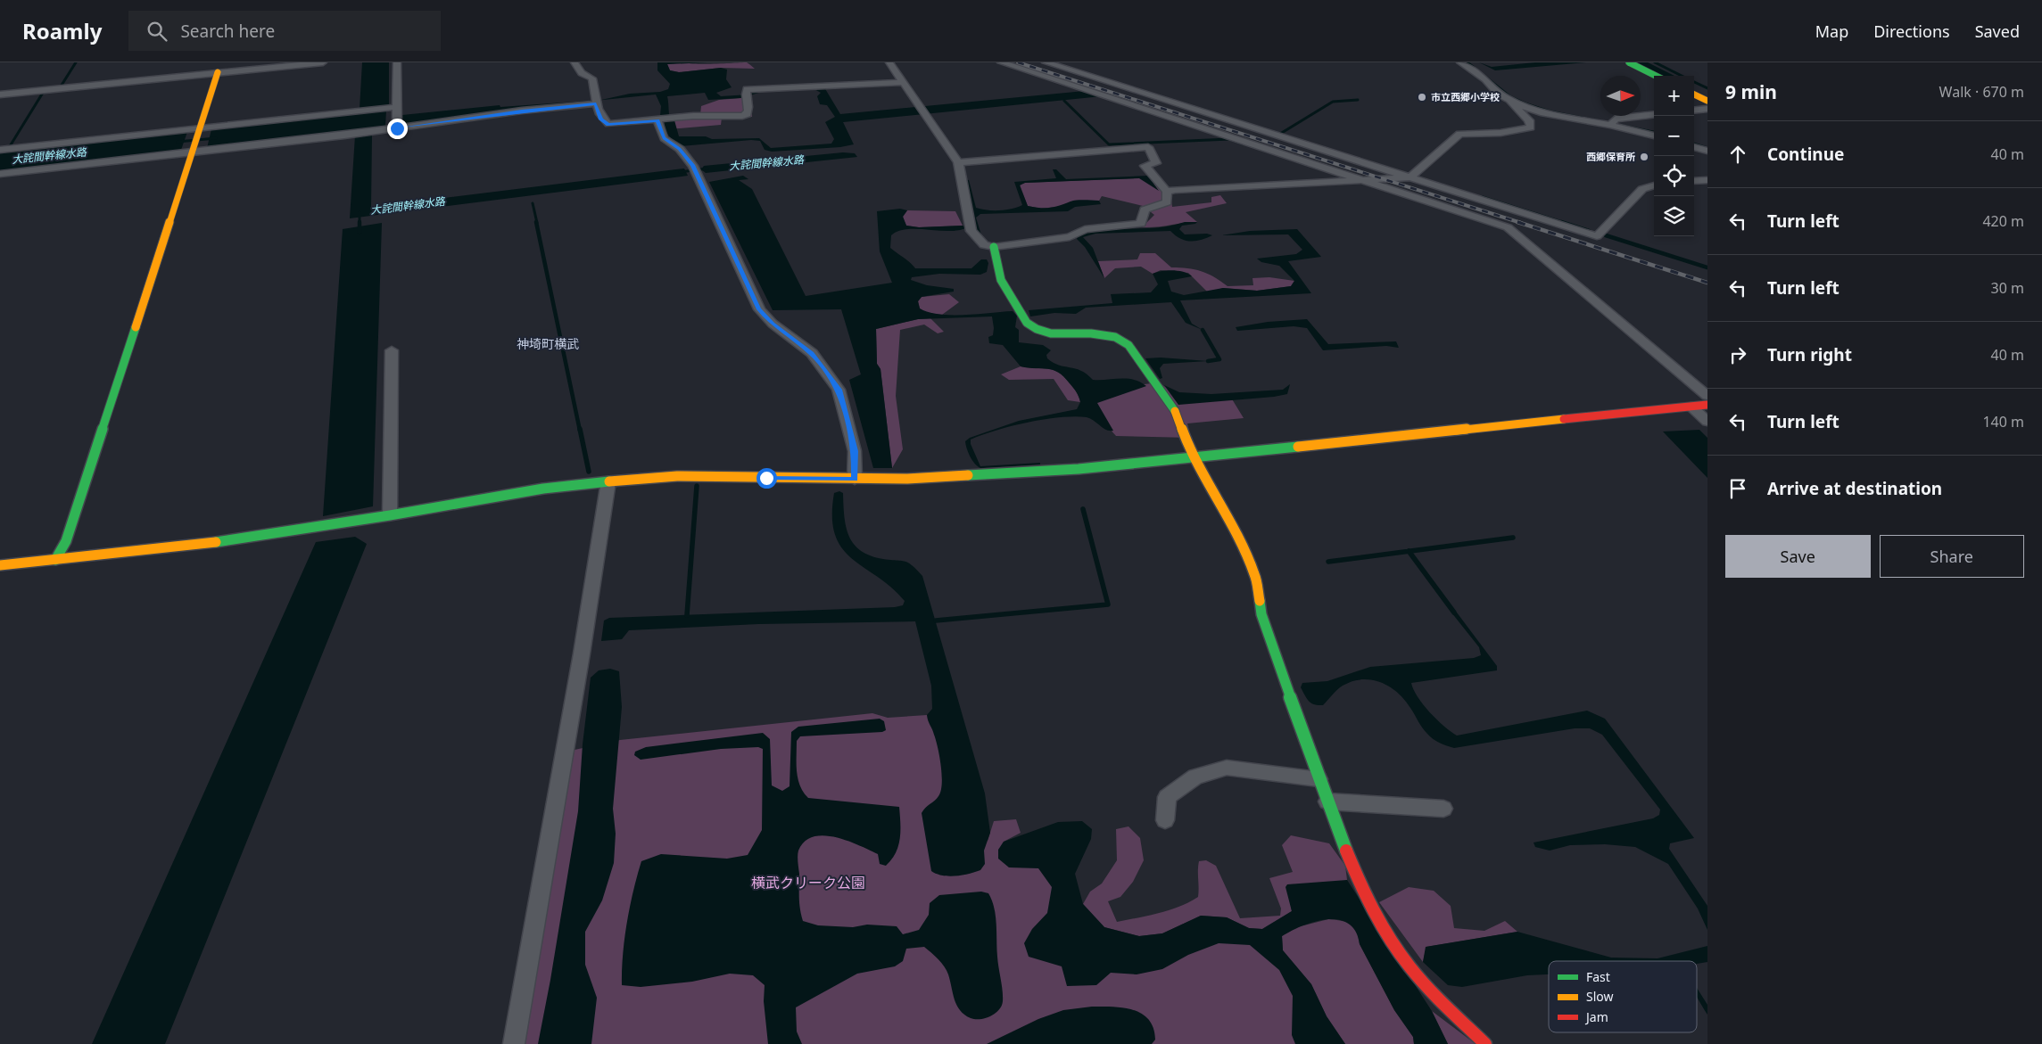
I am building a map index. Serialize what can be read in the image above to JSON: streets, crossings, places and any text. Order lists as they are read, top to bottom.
{
  "districts": ["神埼町横武"],
  "water": ["大詫間幹線水路"],
  "parks": ["横武クリーク公園"],
  "places": ["市立西郷小学校", "西郷保育所"],
  "legend": ["Fast", "Slow", "Jam"],
  "north": "right",
  "page": {
    "header": "Roamly",
    "search": "Search here",
    "nav": ["Map", "Directions", "Saved"],
    "heading": ["9 min", "Walk · 670 m"],
    "map_buttons": ["+", "−"],
    "list": [
      ["Continue", "40 m"],
      ["Turn left", "420 m"],
      ["Turn left", "30 m"],
      ["Turn right", "40 m"],
      ["Turn left", "140 m"],
      "Arrive at destination"
    ],
    "buttons": ["Save", "Share"]
  }
}
